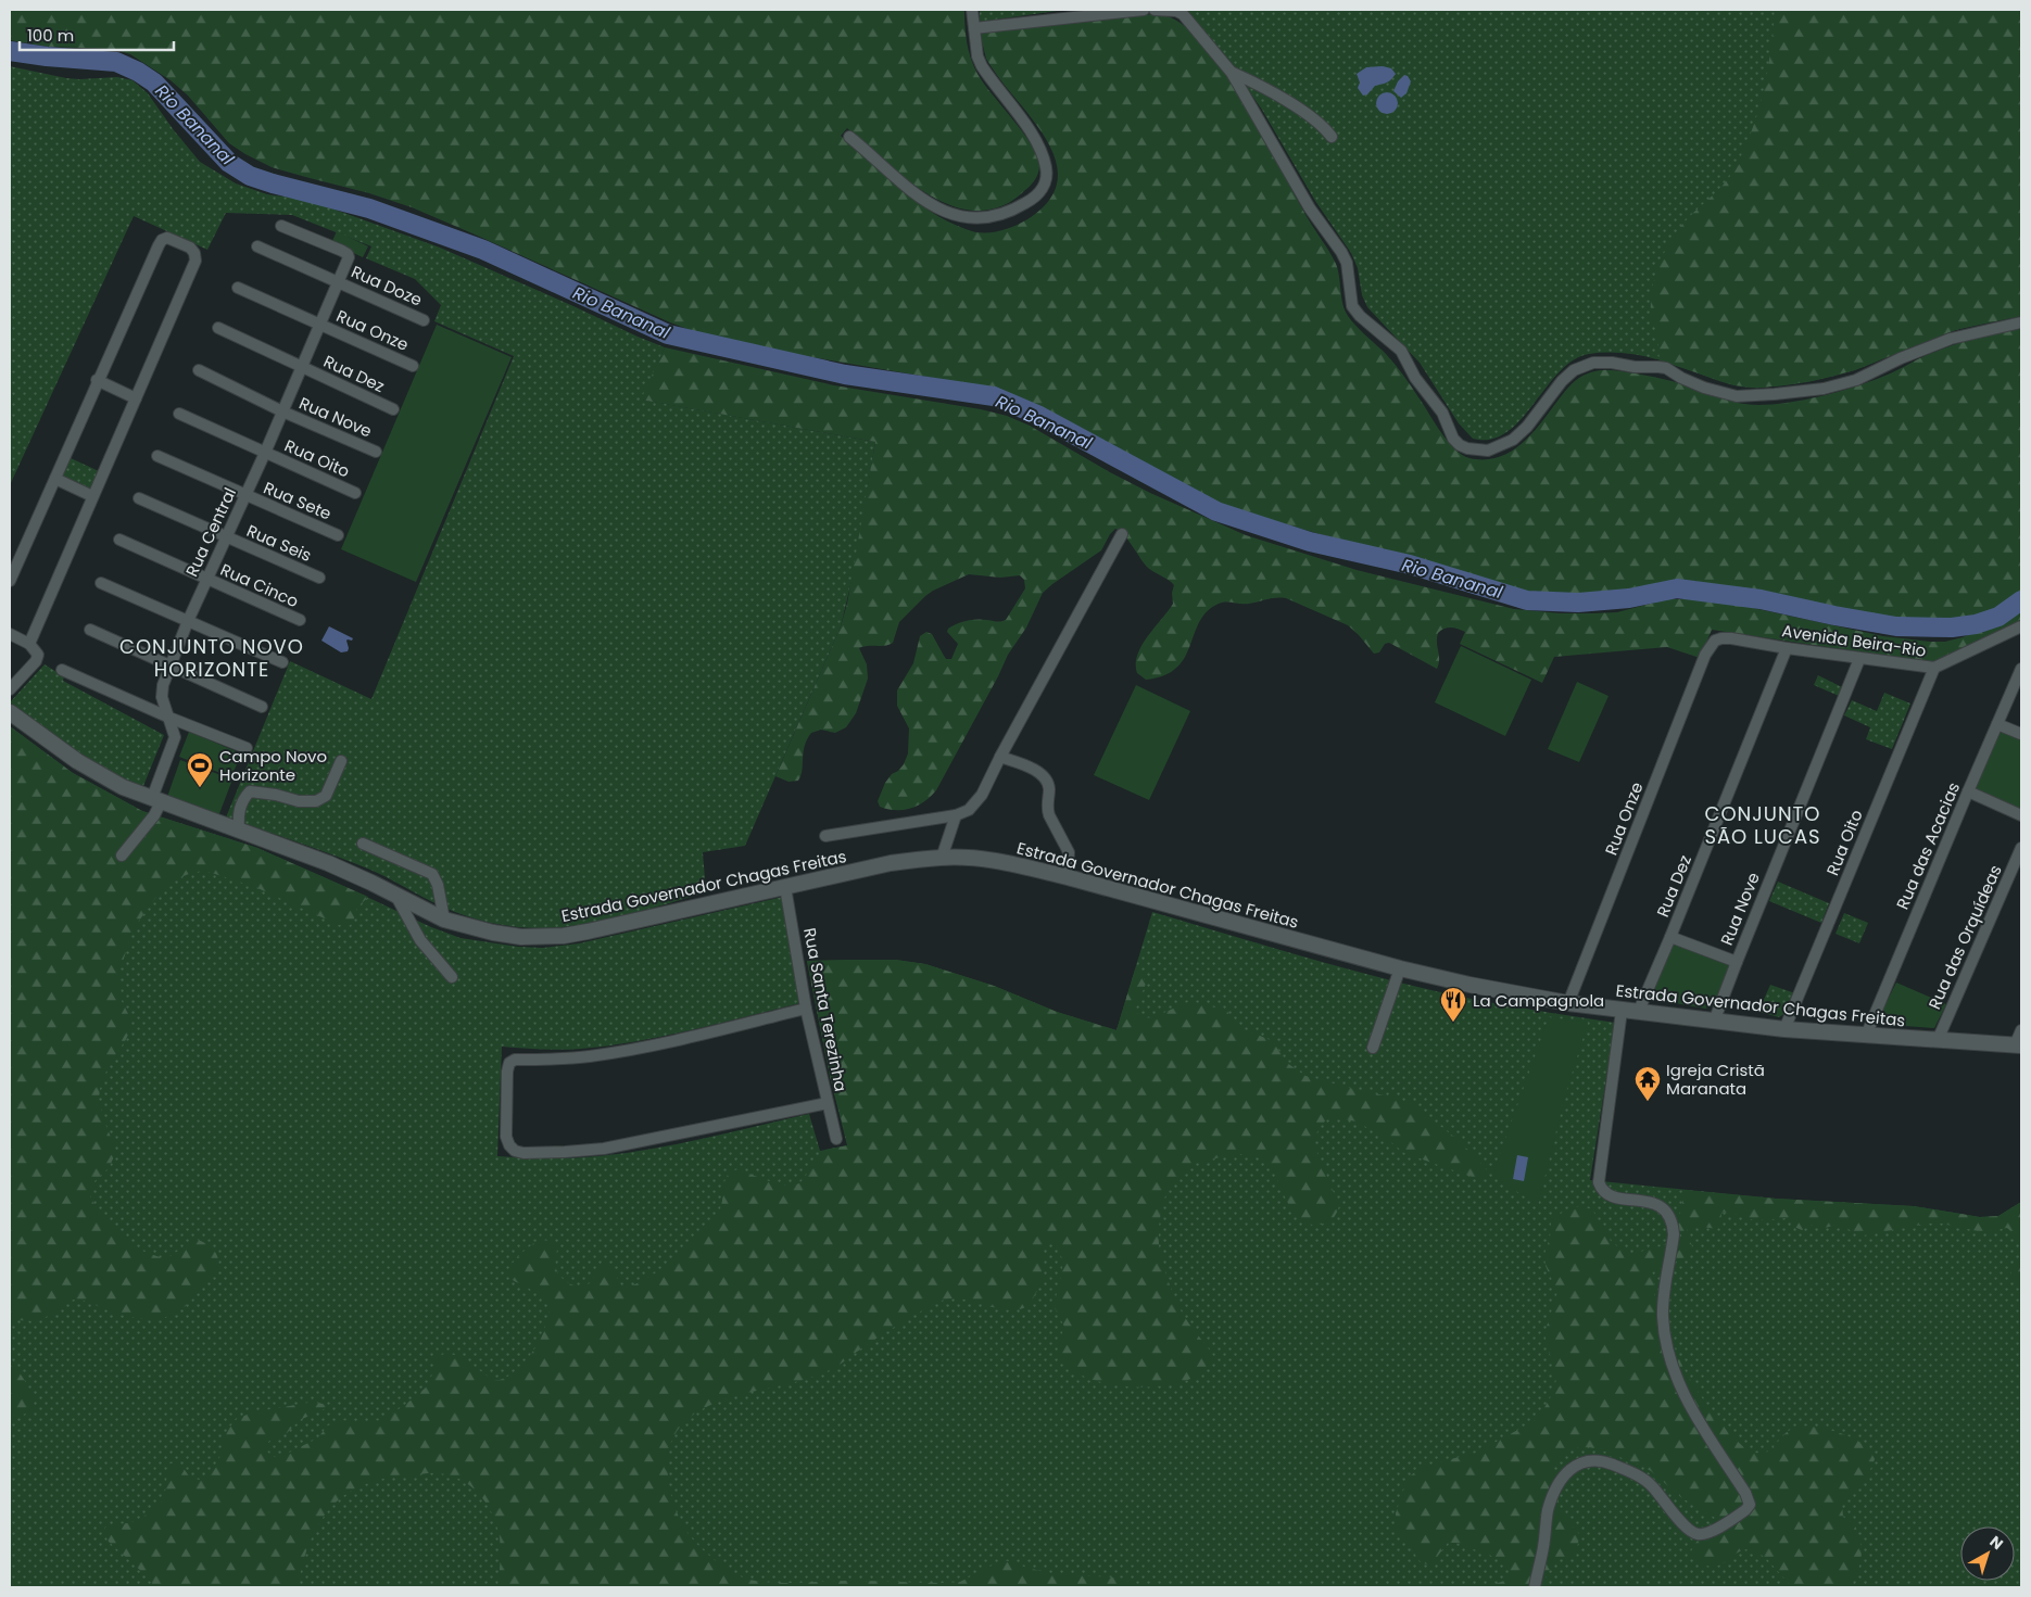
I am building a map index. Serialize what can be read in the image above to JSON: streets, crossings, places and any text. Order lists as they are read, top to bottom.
{
  "streets": {
    "main road": ["Estrada Governador Chagas Freitas"],
    "street": [
      "Rua Doze",
      "Rua Onze",
      "Rua Dez",
      "Rua Nove",
      "Rua Oito",
      "Rua Sete",
      "Rua Central",
      "Rua Seis",
      "Rua Cinco",
      "Avenida Beira-Rio",
      "Rua das Acacias",
      "Rua das Orquídeas",
      "Rua Santa Terezinha"
    ]
  },
  "crossings": [
    ["Rua Doze", "Rua Central"],
    ["Rua Onze", "Rua Central"],
    ["Rua Onze", "Avenida Beira-Rio"],
    ["Rua Onze", "Estrada Governador Chagas Freitas"],
    ["Rua Dez", "Rua Central"],
    ["Rua Dez", "Avenida Beira-Rio"],
    ["Rua Dez", "Estrada Governador Chagas Freitas"],
    ["Rua Nove", "Rua Central"],
    ["Rua Nove", "Avenida Beira-Rio"],
    ["Rua Nove", "Estrada Governador Chagas Freitas"],
    ["Rua Oito", "Rua Central"],
    ["Rua Oito", "Avenida Beira-Rio"],
    ["Rua Oito", "Estrada Governador Chagas Freitas"],
    ["Rua Sete", "Rua Central"],
    ["Rua Central", "Rua Seis"],
    ["Rua Central", "Rua Cinco"],
    ["Rua Central", "Estrada Governador Chagas Freitas"],
    ["Rua das Acacias", "Estrada Governador Chagas Freitas"],
    ["Estrada Governador Chagas Freitas", "Rua das Orquídeas"],
    ["Estrada Governador Chagas Freitas", "Rua Santa Terezinha"]
  ],
  "districts": ["CONJUNTO NOVO HORIZONTE", "CONJUNTO SÃO LUCAS"],
  "water": ["Rio Bananal"],
  "places": {
    "sports": ["Campo Novo Horizonte"],
    "restaurant": ["La Campagnola"],
    "temple": ["Igreja Cristã Maranata"]
  },
  "scale_bar": "100 m",
  "north": "top right"
}
